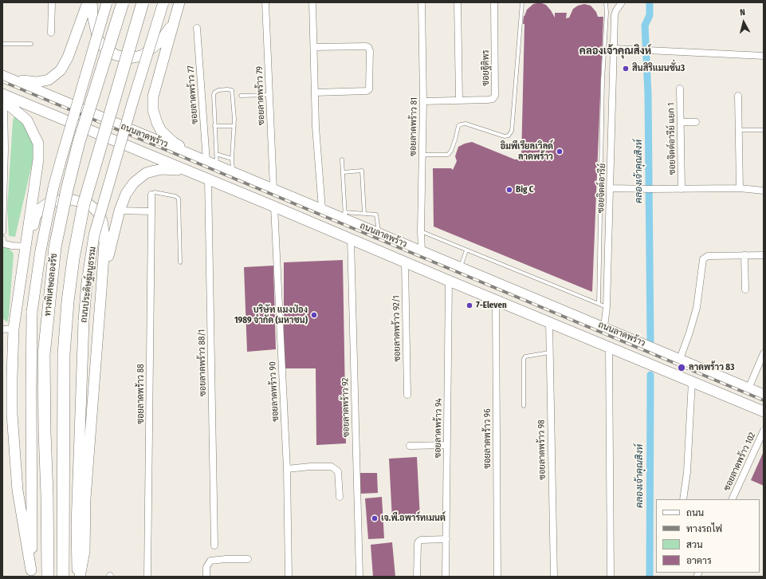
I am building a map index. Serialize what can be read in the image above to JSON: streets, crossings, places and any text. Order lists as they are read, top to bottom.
{
  "streets": {
    "highway": ["ทางพิเศษฉลองรัช"],
    "main road": ["ถนนลาดพร้าว", "ถนนประดิษฐ์มนูธรรม"],
    "street": [
      "ซอยฐิติพร",
      "ซอยลาดพร้าว 77",
      "ซอยลาดพร้าว 79",
      "ซอยลาดพร้าว 81",
      "ซอยจิตต์อารีย์ แยก 1",
      "ซอยจิตต์อารีย์",
      "ซอยลาดพร้าว 92/1",
      "ซอยลาดพร้าว 88/1",
      "ซอยลาดพร้าว 90",
      "ซอยลาดพร้าว 88",
      "ซอยลาดพร้าว 92",
      "ซอยลาดพร้าว 94",
      "ซอยลาดพร้าว 96",
      "ซอยลาดพร้าว 98",
      "ซอยลาดพร้าว 102"
    ]
  },
  "crossings": [
    ["ซอยฐิติพร", "ซอยลาดพร้าว 81"],
    ["ซอยลาดพร้าว 77", "ถนนลาดพร้าว"],
    ["ซอยลาดพร้าว 79", "ถนนลาดพร้าว"],
    ["ซอยลาดพร้าว 81", "ถนนลาดพร้าว"],
    ["ถนนลาดพร้าว", "ซอยจิตต์อารีย์"],
    ["ถนนลาดพร้าว", "ซอยลาดพร้าว 92/1"],
    ["ถนนลาดพร้าว", "ซอยลาดพร้าว 88/1"],
    ["ถนนลาดพร้าว", "ซอยลาดพร้าว 90"],
    ["ถนนลาดพร้าว", "ซอยลาดพร้าว 92"],
    ["ถนนลาดพร้าว", "ซอยลาดพร้าว 94"],
    ["ถนนลาดพร้าว", "ซอยลาดพร้าว 96"],
    ["ถนนลาดพร้าว", "ซอยลาดพร้าว 98"]
  ],
  "districts": ["คลองเจ้าคุณสิงห์"],
  "water": ["คลองเจ้าคุณสิงห์"],
  "places": [
    "สินสิริแมนชั่น3",
    "อิมพีเรียลเวิลด์ ลาดพร้าว",
    "Big C",
    "7-Eleven",
    "บริษัท แมงป่อง 1989 จำกัด (มหาชน)",
    "ลาดพร้าว 83",
    "เจ.พี.อพาร์ทเมนต์"
  ],
  "legend": [
    "ถนน",
    "ทางรถไฟ",
    "สวน",
    "อาคาร"
  ],
  "north": "top"
}
